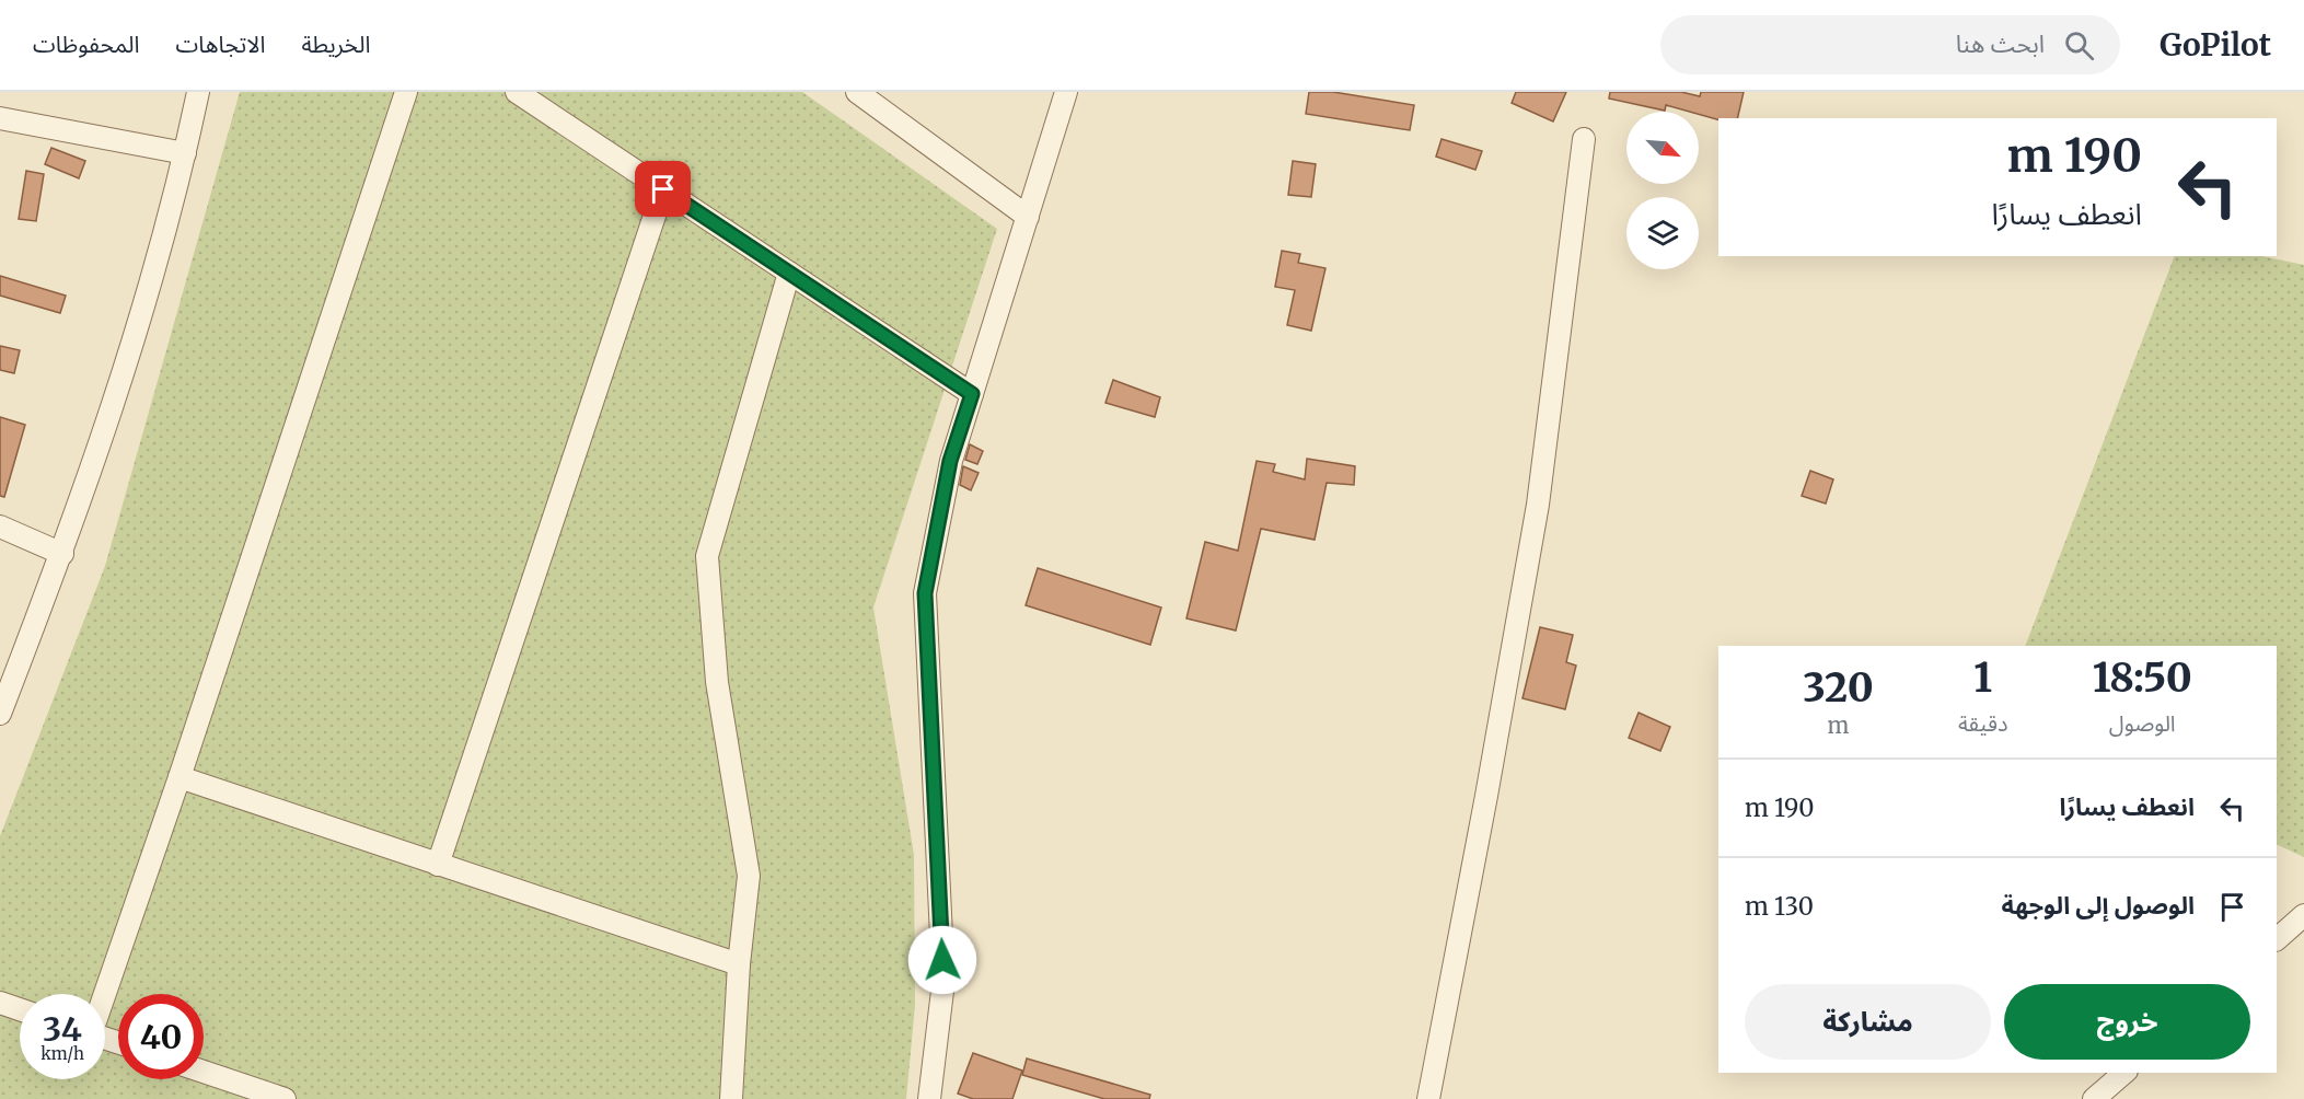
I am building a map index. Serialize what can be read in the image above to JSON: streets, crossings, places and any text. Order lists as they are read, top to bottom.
{
  "north": "bottom right",
  "page": {
    "header": "GoPilot",
    "search": "ابحث هنا",
    "nav": ["الخريطة", "الاتجاهات", "المحفوظات"],
    "turn": ["190 m", "انعطف يسارًا"],
    "eta": [
      "18:50",
      "الوصول",
      "1",
      "دقيقة",
      "320",
      "m"
    ],
    "list": [
      {
        "name": "انعطف يسارًا",
        "value": "190 m"
      },
      {
        "name": "الوصول إلى الوجهة",
        "value": "130 m"
      }
    ],
    "buttons": ["خروج", "مشاركة"],
    "speed": "34 km/h",
    "limit": "40"
  }
}
